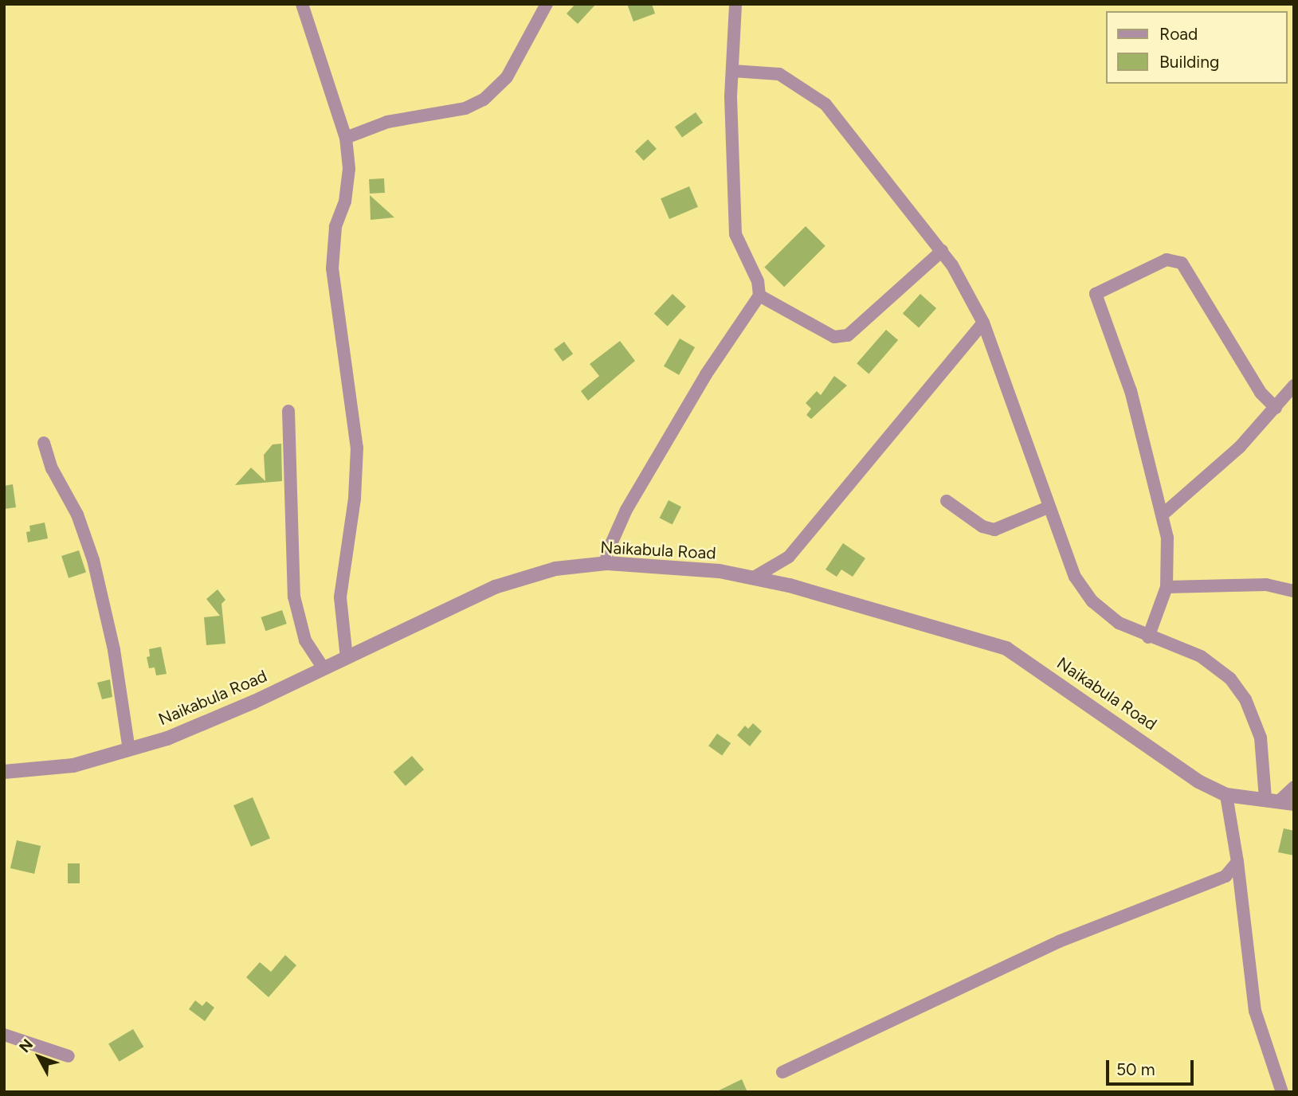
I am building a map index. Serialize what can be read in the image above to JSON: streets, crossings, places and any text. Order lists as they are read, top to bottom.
{
  "streets": {
    "street": ["Naikabula Road"]
  },
  "legend": ["Road", "Building"],
  "scale_bar": "50 m",
  "north": "top left"
}
